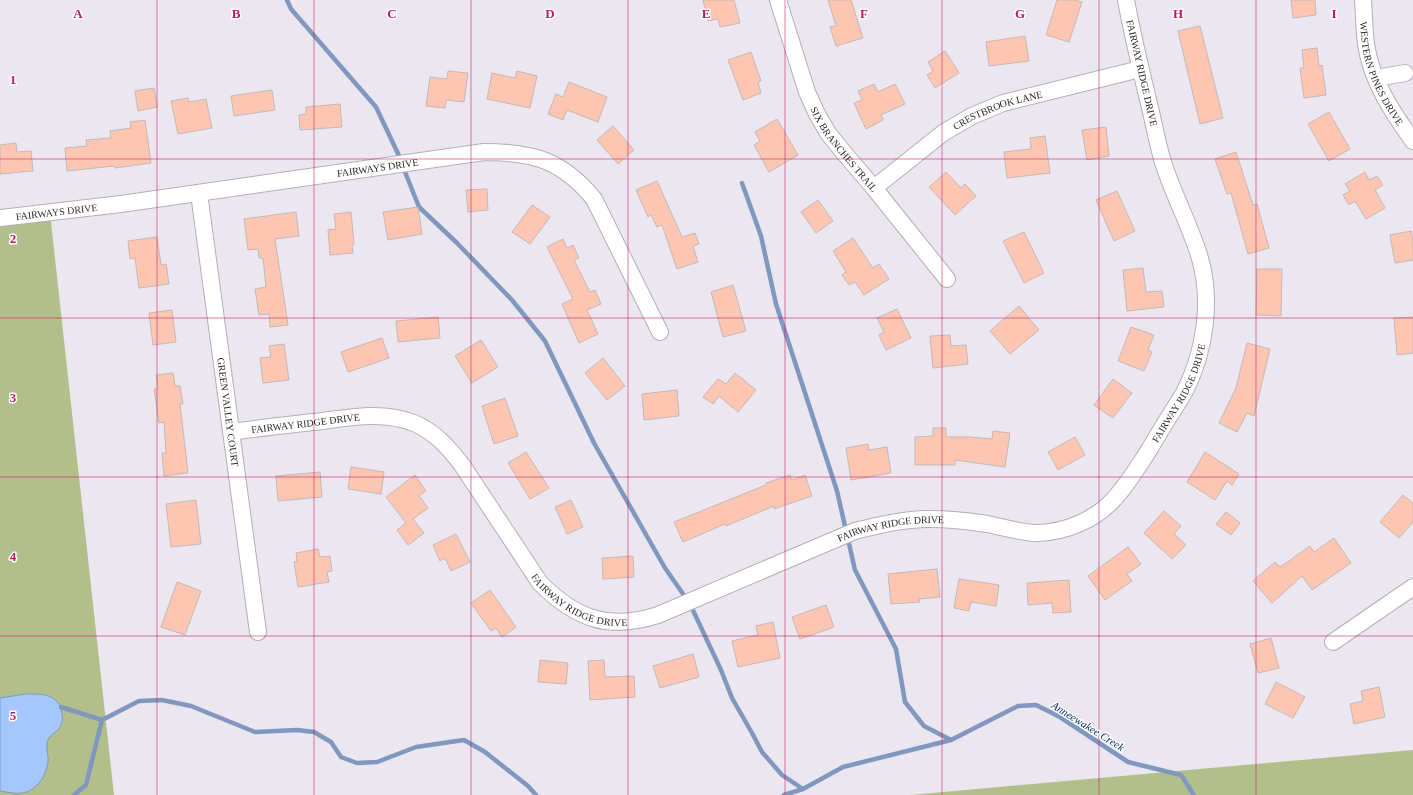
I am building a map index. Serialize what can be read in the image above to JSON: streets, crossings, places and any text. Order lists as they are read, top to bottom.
{
  "streets": {
    "street": [
      "WESTERN PINES DRIVE",
      "FAIRWAY RIDGE DRIVE",
      "CRESTBROOK LANE",
      "SIX BRANCHES TRAIL",
      "FAIRWAYS DRIVE",
      "GREEN VALLEY COURT"
    ]
  },
  "crossings": [
    ["FAIRWAY RIDGE DRIVE", "CRESTBROOK LANE"],
    ["FAIRWAY RIDGE DRIVE", "GREEN VALLEY COURT"],
    ["CRESTBROOK LANE", "SIX BRANCHES TRAIL"],
    ["FAIRWAYS DRIVE", "GREEN VALLEY COURT"]
  ],
  "water": ["Anneewakee Creek"],
  "grid": {
    "columns": [
      "A",
      "B",
      "C",
      "D",
      "E",
      "F",
      "G",
      "H",
      "I"
    ],
    "rows": [
      "1",
      "2",
      "3",
      "4",
      "5"
    ]
  }
}
